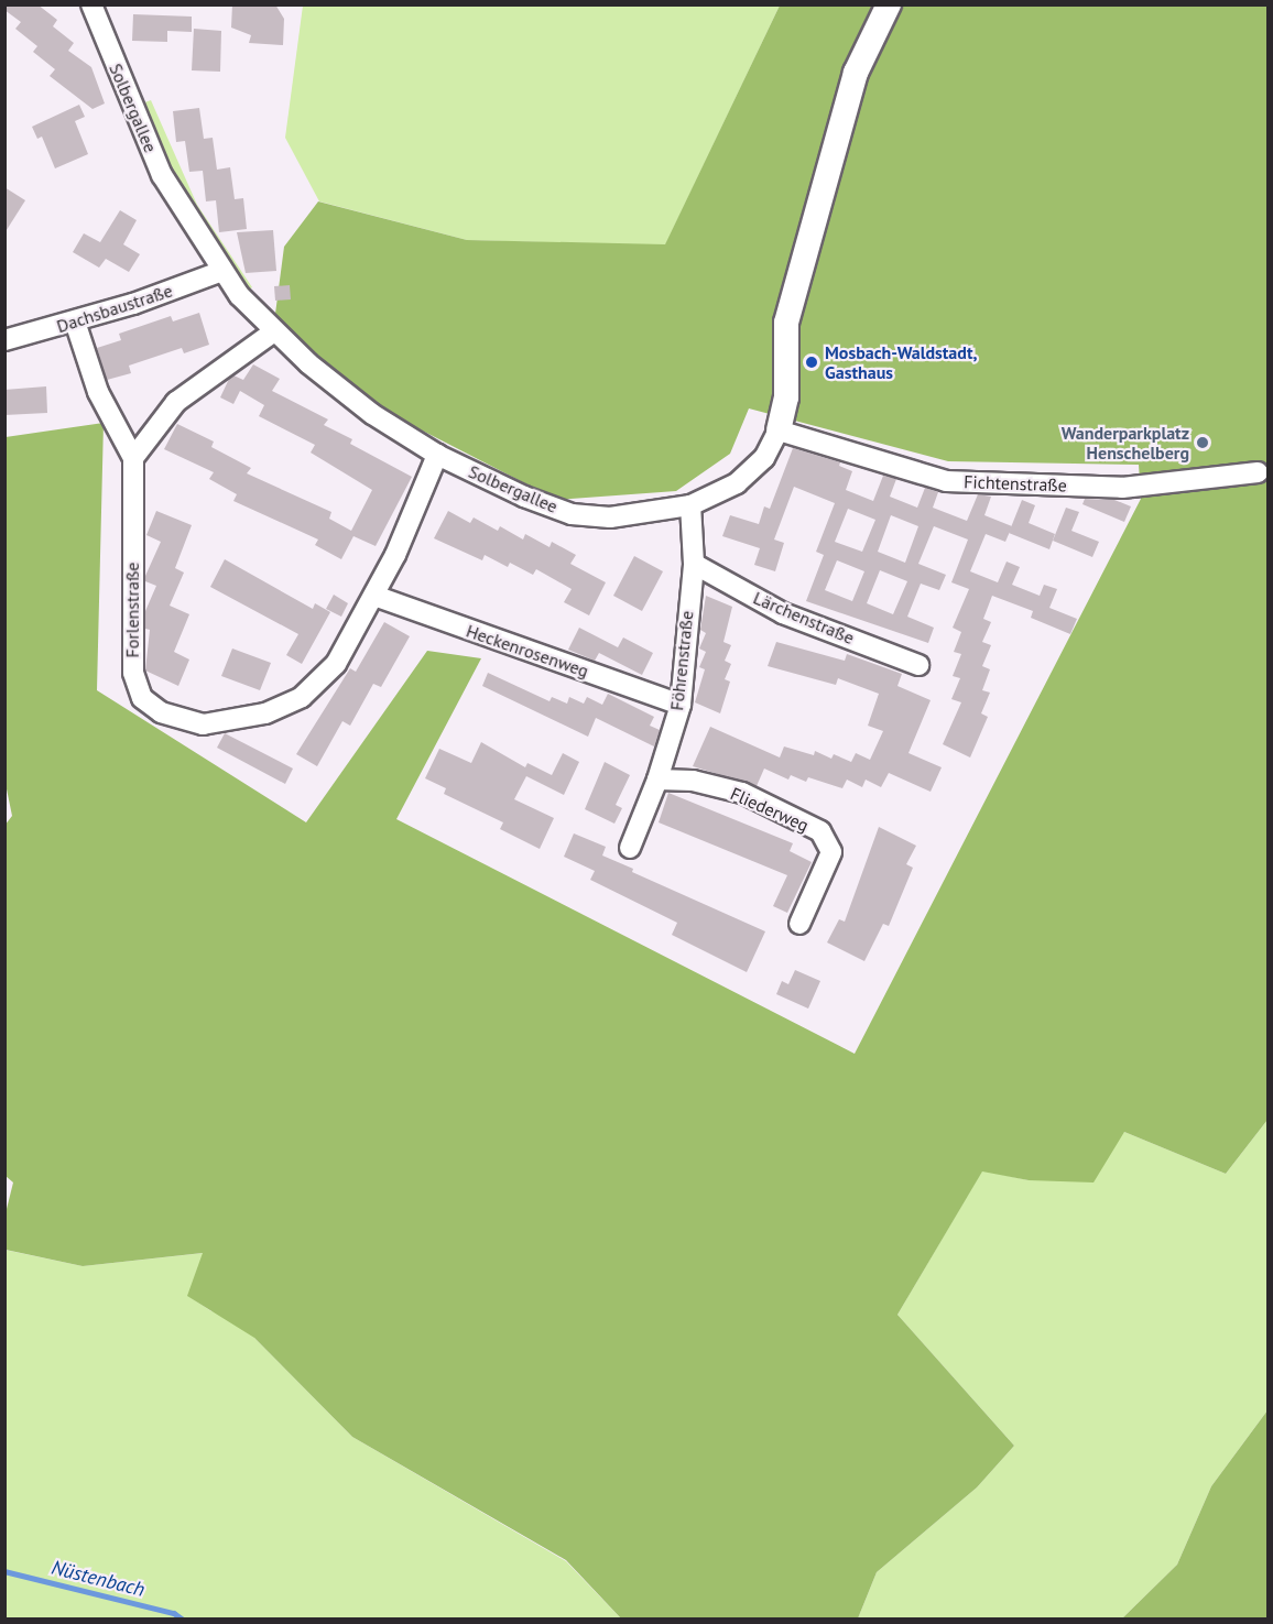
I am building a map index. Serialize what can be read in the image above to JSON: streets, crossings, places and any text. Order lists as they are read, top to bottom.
{
  "streets": {
    "street": [
      "Solbergallee",
      "Dachsbaustraße",
      "Fichtenstraße",
      "Forlenstraße",
      "Lärchenstraße",
      "Heckenrosenweg",
      "Föhrenstraße",
      "Fliederweg"
    ]
  },
  "crossings": [
    ["Solbergallee", "Dachsbaustraße"],
    ["Solbergallee", "Fichtenstraße"],
    ["Solbergallee", "Forlenstraße"],
    ["Solbergallee", "Föhrenstraße"],
    ["Forlenstraße", "Heckenrosenweg"],
    ["Lärchenstraße", "Föhrenstraße"],
    ["Heckenrosenweg", "Föhrenstraße"],
    ["Föhrenstraße", "Fliederweg"]
  ],
  "water": ["Nüstenbach"],
  "places": ["Mosbach-Waldstadt, Gasthaus", "Wanderparkplatz Henschelberg"]
}
